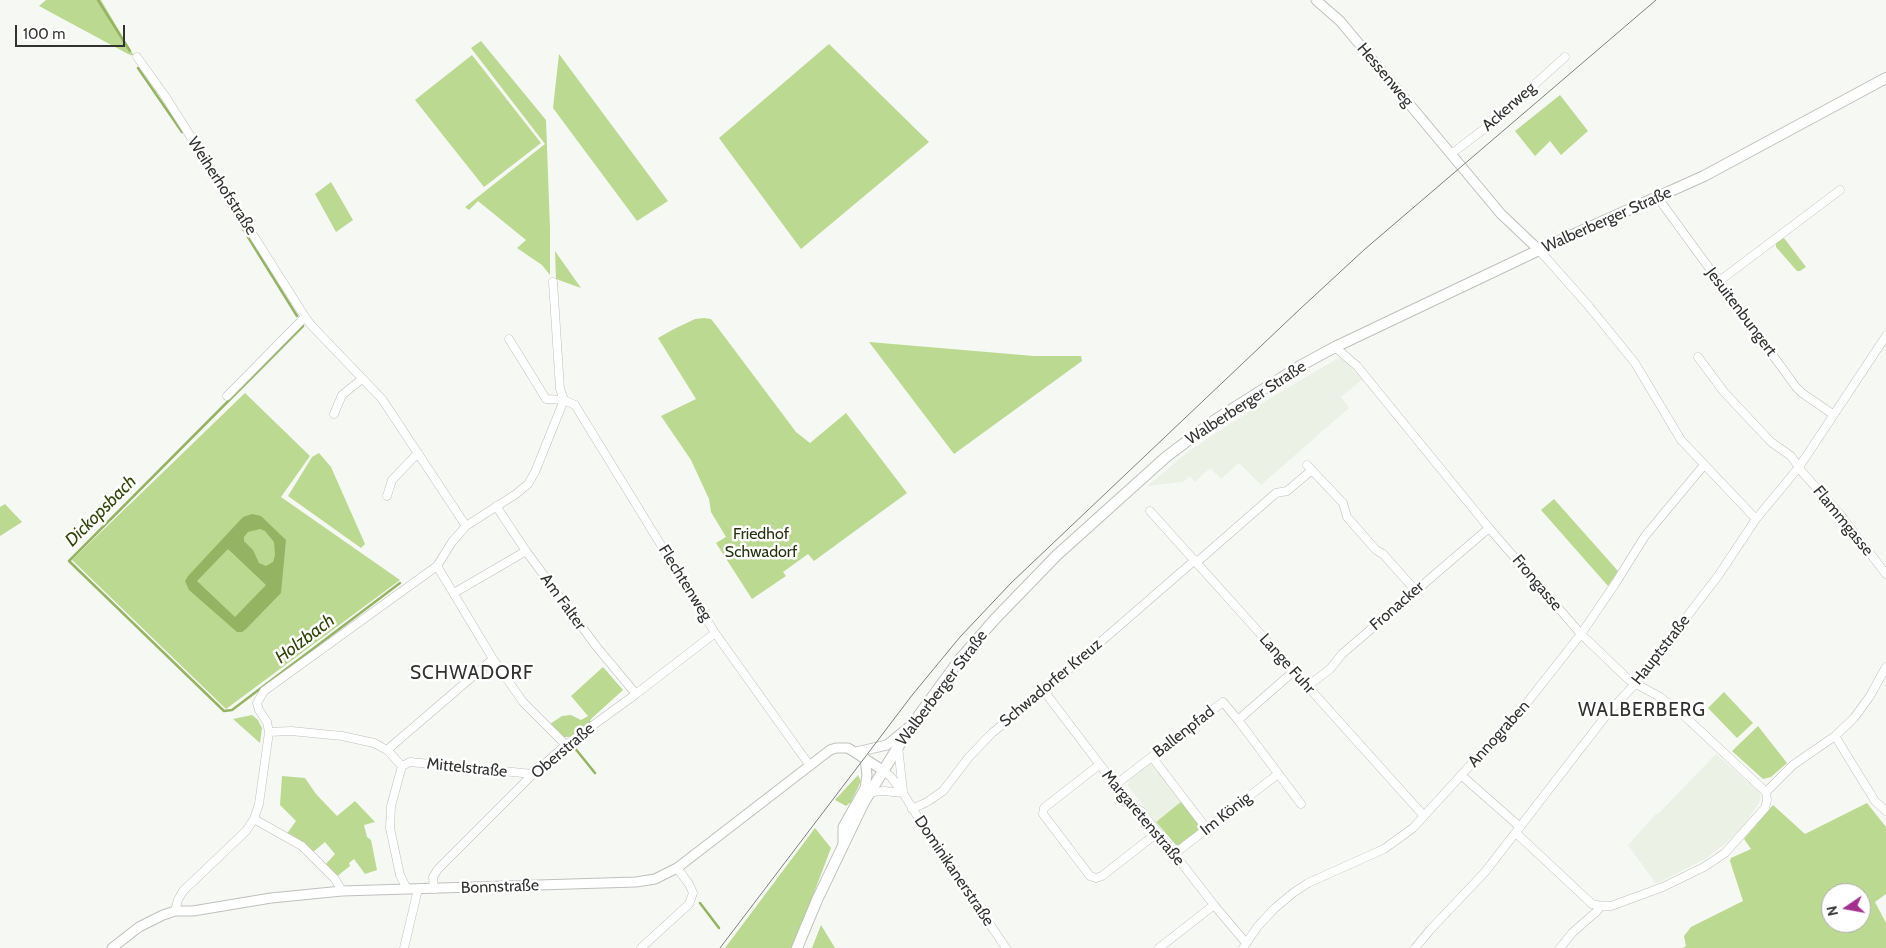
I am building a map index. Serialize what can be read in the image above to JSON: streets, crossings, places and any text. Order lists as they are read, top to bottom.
{
  "streets": {
    "main road": ["Walberberger Straße"],
    "street": [
      "Hessenweg",
      "Ackerweg",
      "Weiherhofstraße",
      "Jesuitenbungert",
      "Flammgasse",
      "Flechtenweg",
      "Frongasse",
      "Am Falter",
      "Fronacker",
      "Hauptstraße",
      "Lange Fuhr",
      "Schwadorfer Kreuz",
      "Ballenpfad",
      "Annograben",
      "Oberstraße",
      "Mittelstraße",
      "Im König",
      "Margaretenstraße",
      "Dominikanerstraße",
      "Bonnstraße"
    ]
  },
  "crossings": [
    ["Hessenweg", "Ackerweg"],
    ["Hessenweg", "Walberberger Straße"],
    ["Walberberger Straße", "Jesuitenbungert"],
    ["Walberberger Straße", "Frongasse"],
    ["Walberberger Straße", "Dominikanerstraße"],
    ["Walberberger Straße", "Bonnstraße"],
    ["Jesuitenbungert", "Hauptstraße"],
    ["Flammgasse", "Hauptstraße"],
    ["Flechtenweg", "Oberstraße"],
    ["Flechtenweg", "Bonnstraße"],
    ["Frongasse", "Fronacker"],
    ["Frongasse", "Hauptstraße"],
    ["Frongasse", "Annograben"],
    ["Am Falter", "Oberstraße"],
    ["Fronacker", "Lange Fuhr"],
    ["Fronacker", "Schwadorfer Kreuz"],
    ["Lange Fuhr", "Schwadorfer Kreuz"],
    ["Lange Fuhr", "Ballenpfad"],
    ["Lange Fuhr", "Annograben"],
    ["Schwadorfer Kreuz", "Margaretenstraße"],
    ["Schwadorfer Kreuz", "Dominikanerstraße"],
    ["Ballenpfad", "Margaretenstraße"],
    ["Annograben", "Margaretenstraße"],
    ["Oberstraße", "Mittelstraße"],
    ["Oberstraße", "Bonnstraße"],
    ["Im König", "Margaretenstraße"],
    ["Dominikanerstraße", "Bonnstraße"]
  ],
  "districts": ["SCHWADORF", "WALBERBERG"],
  "water": ["Dickopsbach", "Holzbach"],
  "parks": ["Friedhof Schwadorf"],
  "scale_bar": "100 m",
  "north": "left"
}
